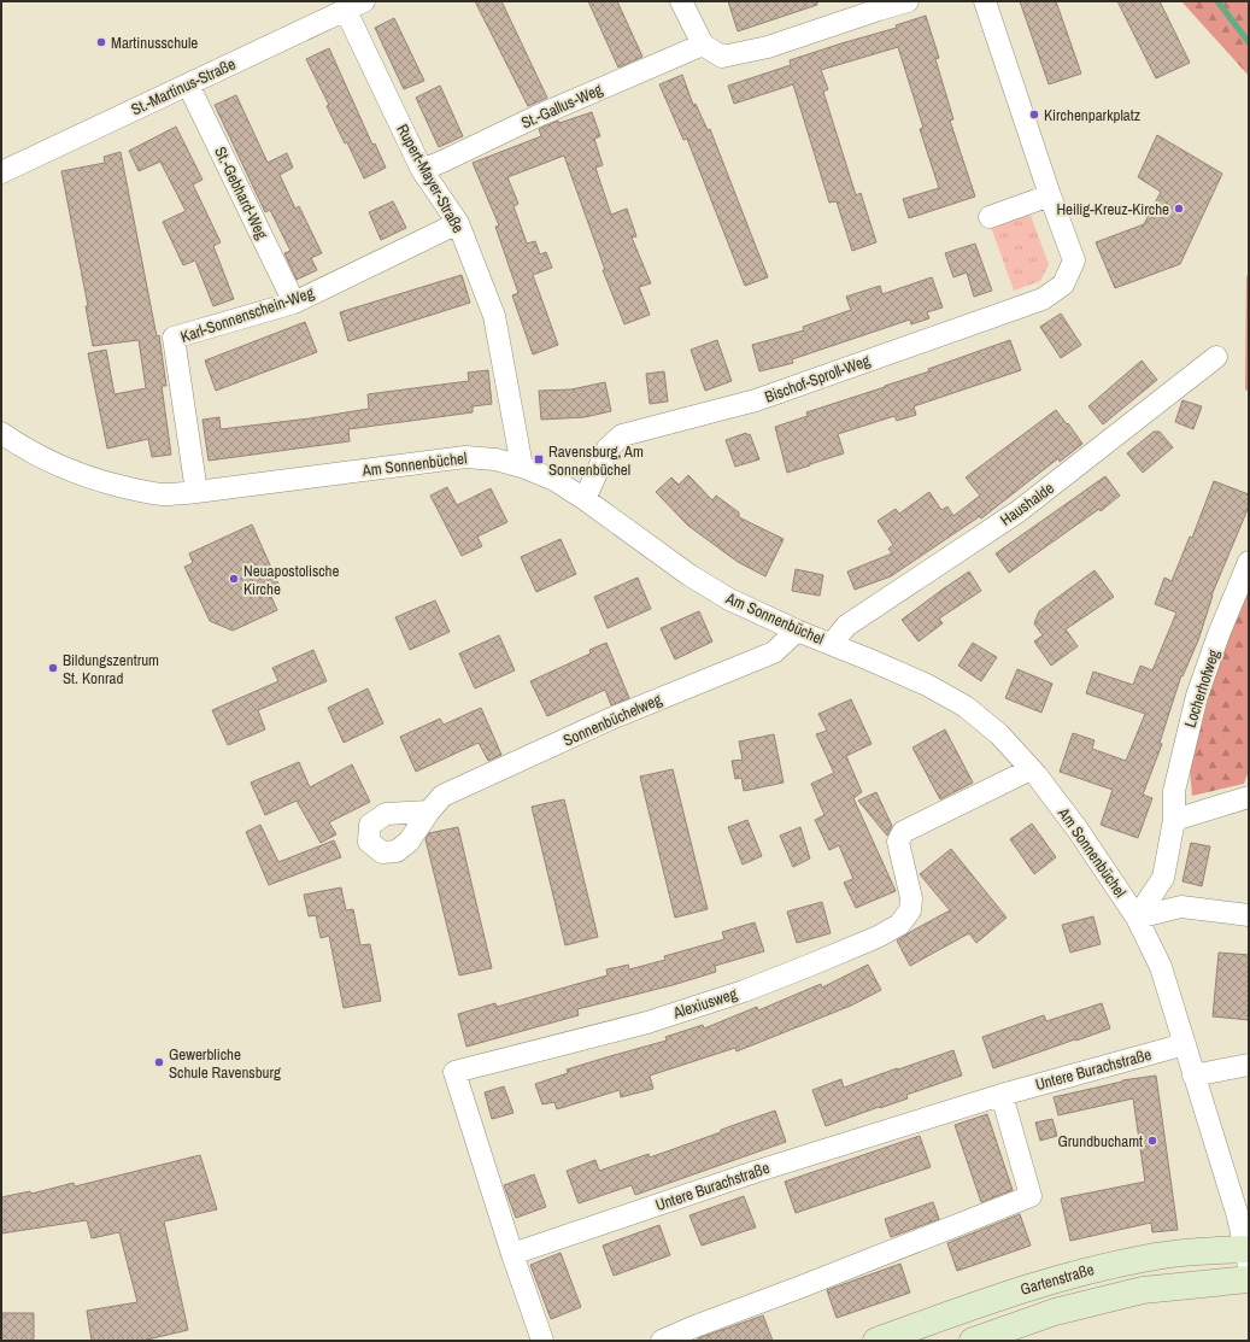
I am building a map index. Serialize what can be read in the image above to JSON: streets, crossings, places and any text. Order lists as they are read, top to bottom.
{
  "streets": {
    "main road": ["Gartenstraße"],
    "street": [
      "St.-Martinus-Straße",
      "St.-Gallus-Weg",
      "Rupert-Mayer-Straße",
      "St.-Gebhard-Weg",
      "Karl-Sonnenschein-Weg",
      "Bischof-Sproll-Weg",
      "Am Sonnenbüchel",
      "Haushalde",
      "Locherhofweg",
      "Sonnenbüchelweg",
      "Alexiusweg",
      "Untere Burachstraße"
    ]
  },
  "crossings": [
    ["St.-Martinus-Straße", "Rupert-Mayer-Straße"],
    ["St.-Martinus-Straße", "St.-Gebhard-Weg"],
    ["St.-Gallus-Weg", "Rupert-Mayer-Straße"],
    ["Rupert-Mayer-Straße", "Karl-Sonnenschein-Weg"],
    ["Rupert-Mayer-Straße", "Am Sonnenbüchel"],
    ["St.-Gebhard-Weg", "Karl-Sonnenschein-Weg"],
    ["Karl-Sonnenschein-Weg", "Am Sonnenbüchel"],
    ["Bischof-Sproll-Weg", "Am Sonnenbüchel"],
    ["Am Sonnenbüchel", "Haushalde"],
    ["Am Sonnenbüchel", "Locherhofweg"],
    ["Am Sonnenbüchel", "Sonnenbüchelweg"],
    ["Am Sonnenbüchel", "Alexiusweg"],
    ["Am Sonnenbüchel", "Untere Burachstraße"],
    ["Am Sonnenbüchel", "Gartenstraße"],
    ["Alexiusweg", "Untere Burachstraße"]
  ],
  "places": {
    "other": [
      "Martinusschule",
      "Kirchenparkplatz",
      "Heilig-Kreuz-Kirche",
      "Neuapostolische Kirche",
      "Bildungszentrum St. Konrad",
      "Gewerbliche Schule Ravensburg",
      "Grundbuchamt"
    ],
    "transit": ["Ravensburg, Am Sonnenbüchel"]
  }
}
